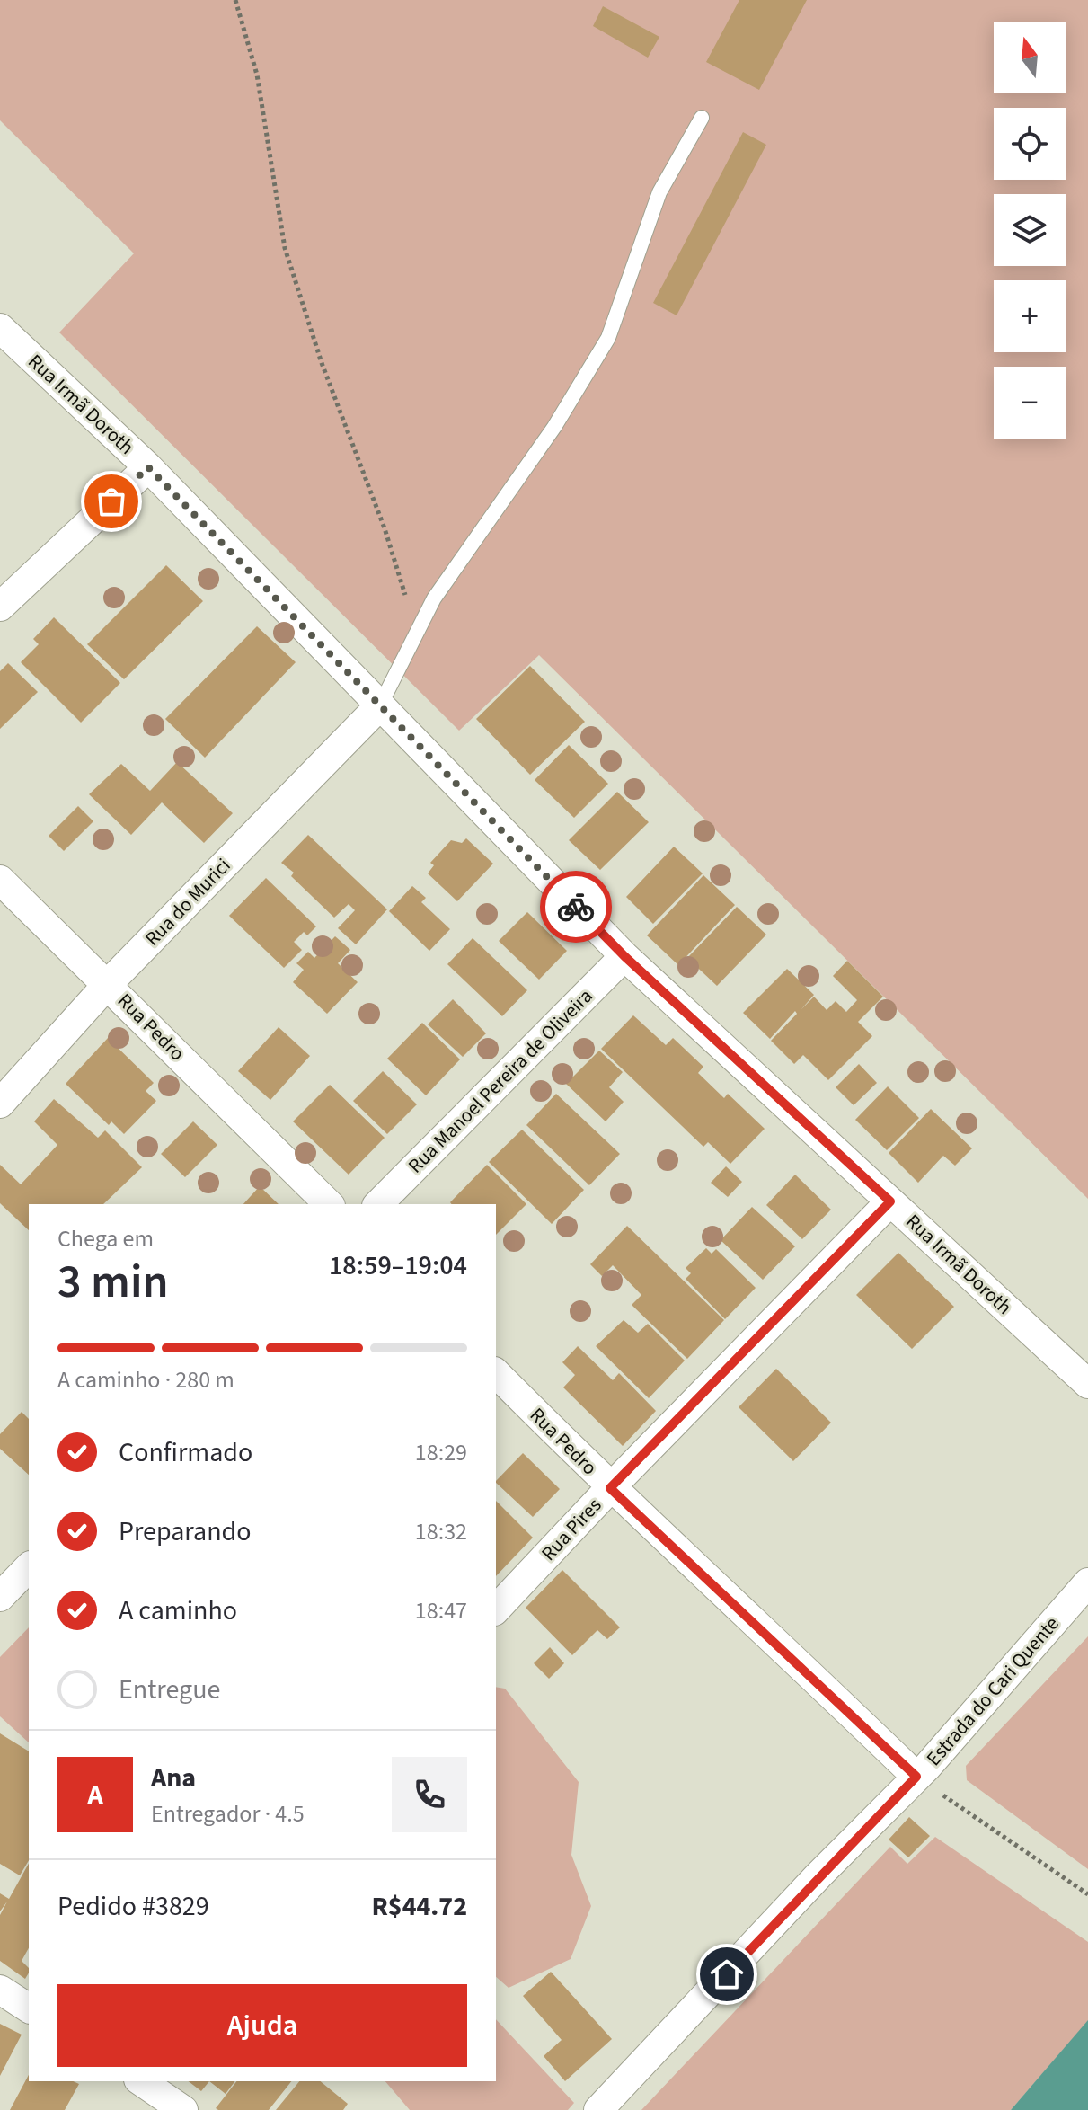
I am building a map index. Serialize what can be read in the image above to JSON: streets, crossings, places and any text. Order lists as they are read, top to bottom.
{
  "streets": {
    "street": [
      "Rua Irmã Doroth",
      "Rua do Murici",
      "Rua Pedro",
      "Rua Manoel Pereira de Oliveira",
      "Rua Pires",
      "Estrada do Cari Quente"
    ]
  },
  "crossings": [
    ["Rua Irmã Doroth", "Rua do Murici"],
    ["Rua Irmã Doroth", "Rua Manoel Pereira de Oliveira"],
    ["Rua Irmã Doroth", "Rua Pires"],
    ["Rua do Murici", "Rua Pedro"],
    ["Rua Pedro", "Rua Pires"],
    ["Rua Pedro", "Estrada do Cari Quente"]
  ],
  "north": "top",
  "page": {
    "map_buttons": ["+", "−"],
    "heading": ["3 min", "Chega em", "18:59–19:04"],
    "panel": [
      "Ana",
      "Entregador · 4.5",
      "Pedido #3829",
      "R$44.72"
    ],
    "bar": "A caminho · 280 m",
    "list": [
      ["Confirmado", "18:29"],
      ["Preparando", "18:32"],
      ["A caminho", "18:47"],
      "Entregue"
    ],
    "round": "A",
    "buttons": "Ajuda"
  }
}
